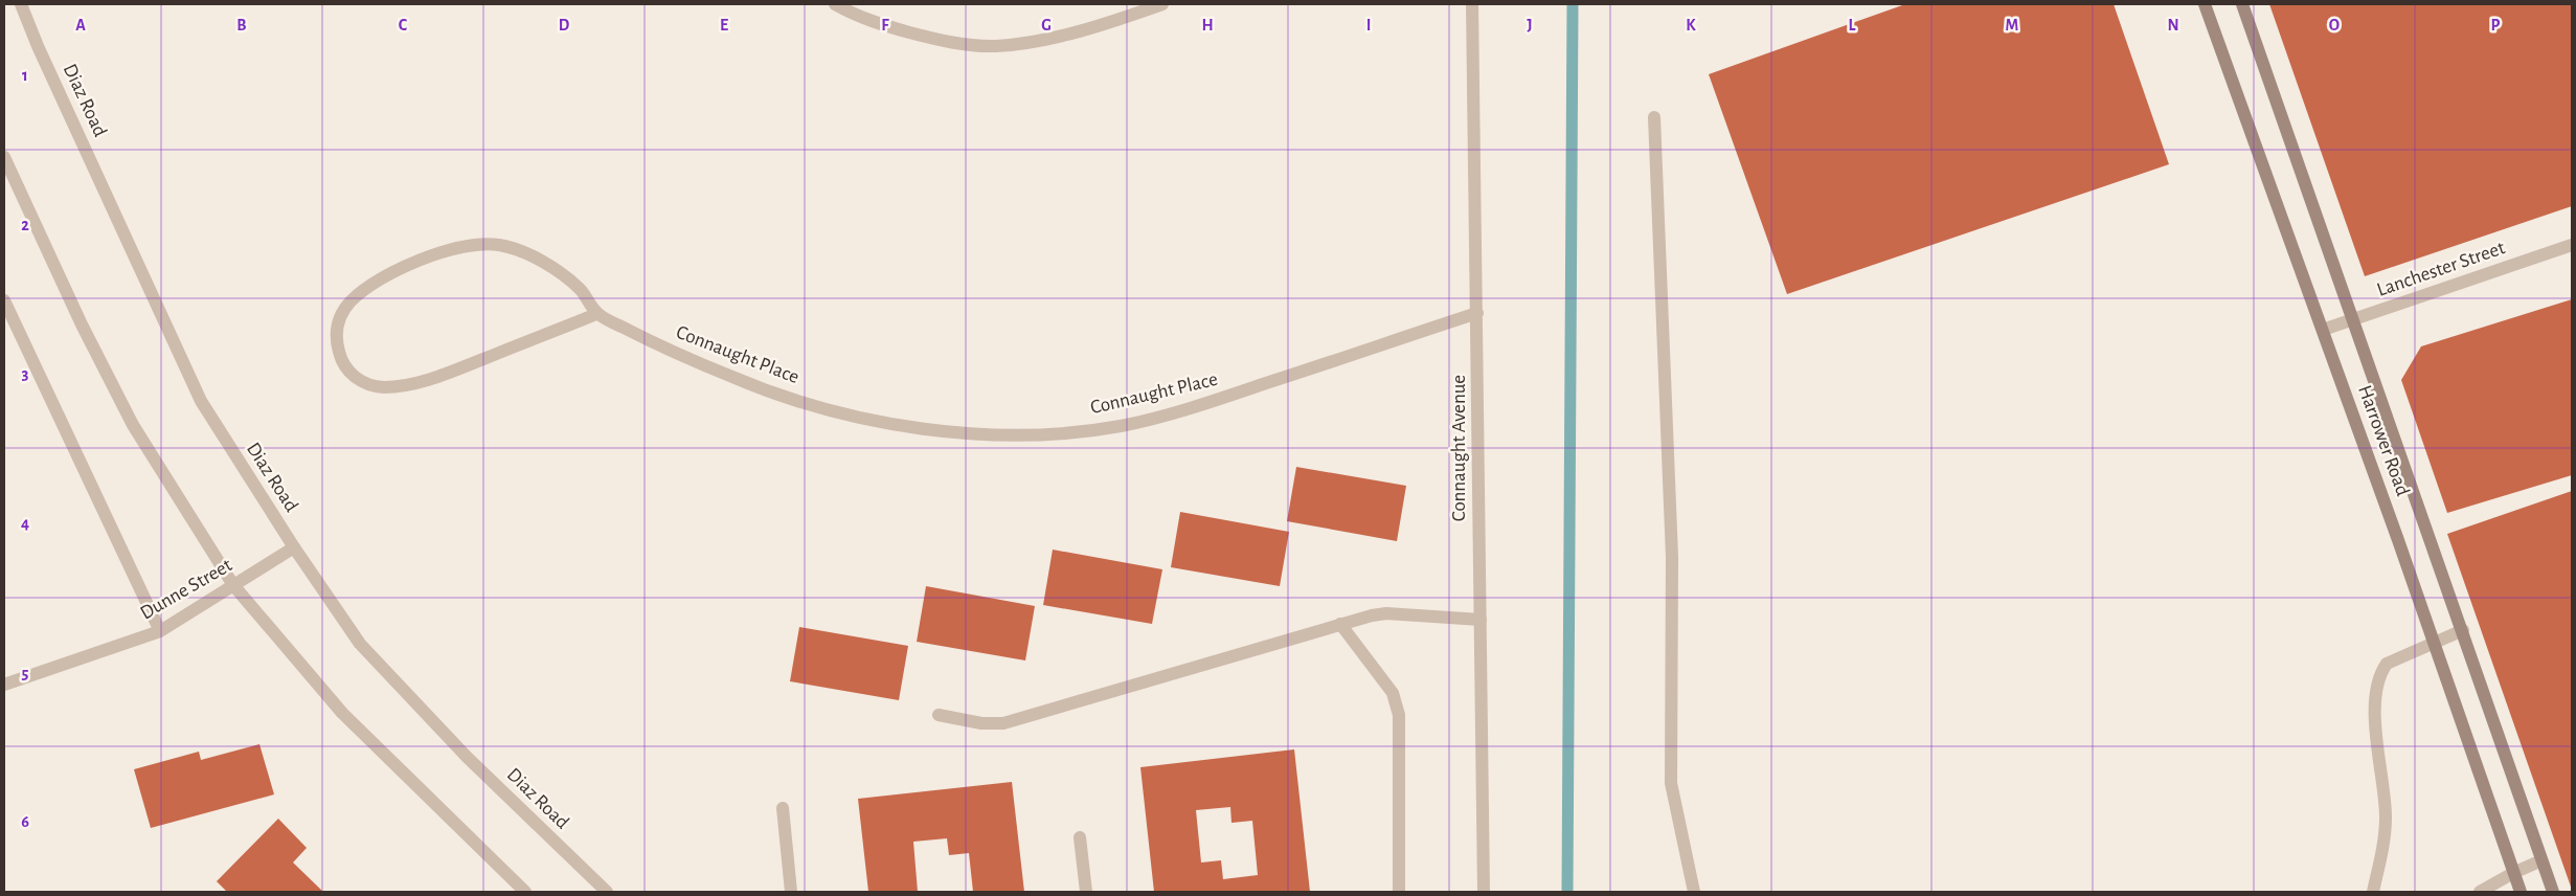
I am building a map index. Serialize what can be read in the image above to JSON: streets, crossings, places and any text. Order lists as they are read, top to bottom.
{
  "streets": {
    "main road": ["Harrower Road"],
    "street": [
      "Diaz Road",
      "Lanchester Street",
      "Connaught Place",
      "Connaught Avenue",
      "Dunne Street"
    ]
  },
  "crossings": [
    ["Diaz Road", "Dunne Street"],
    ["Lanchester Street", "Harrower Road"],
    ["Connaught Place", "Connaught Avenue"]
  ],
  "grid": {
    "columns": [
      "A",
      "B",
      "C",
      "D",
      "E",
      "F",
      "G",
      "H",
      "I",
      "J",
      "K",
      "L",
      "M",
      "N",
      "O",
      "P"
    ],
    "rows": [
      "1",
      "2",
      "3",
      "4",
      "5",
      "6"
    ]
  }
}
